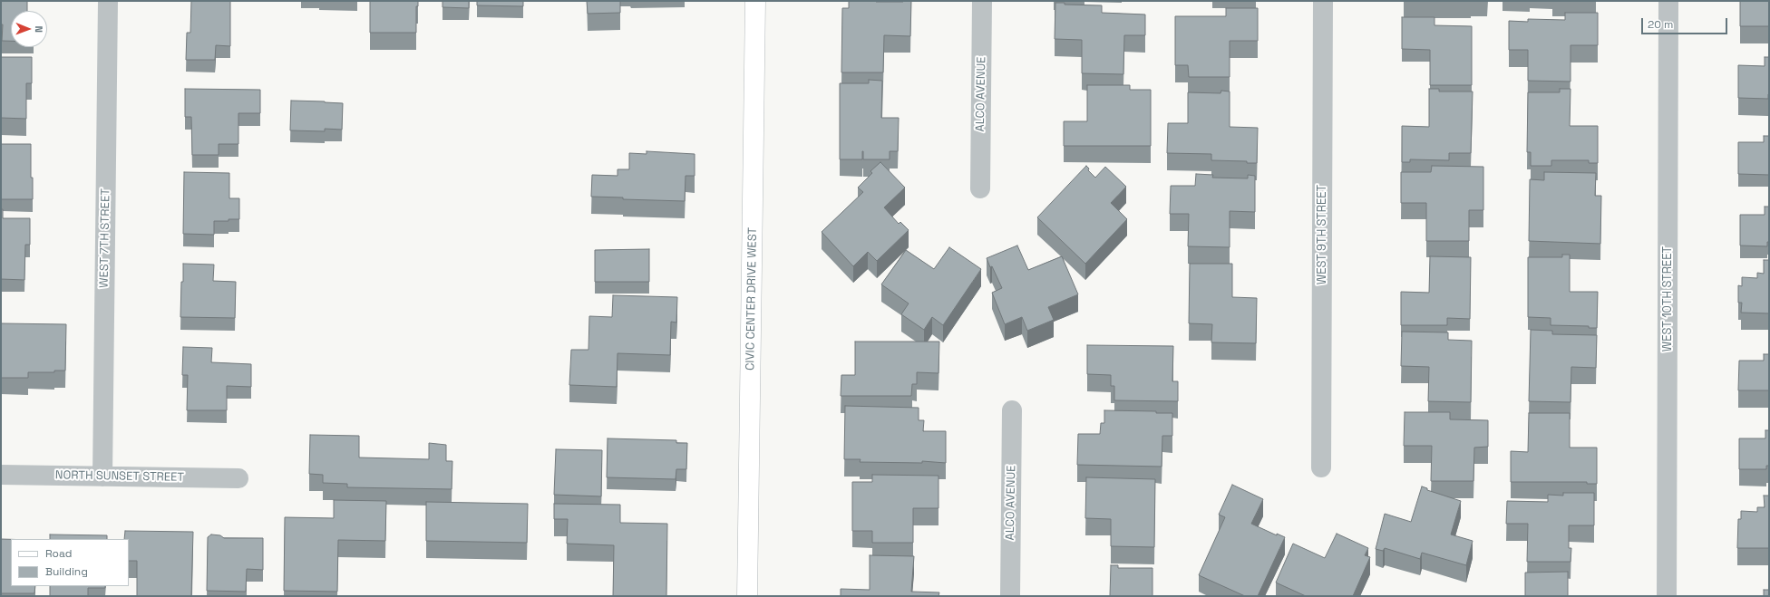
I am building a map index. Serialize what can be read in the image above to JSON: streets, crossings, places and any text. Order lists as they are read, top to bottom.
{
  "streets": {
    "main road": ["CIVIC CENTER DRIVE WEST"],
    "street": [
      "ALCO AVENUE",
      "WEST 9TH STREET",
      "WEST 7TH STREET",
      "WEST 10TH STREET",
      "NORTH SUNSET STREET"
    ]
  },
  "crossings": [
    ["WEST 7TH STREET", "NORTH SUNSET STREET"]
  ],
  "legend": ["Road", "Building"],
  "scale_bar": "20 m",
  "north": "right"
}
